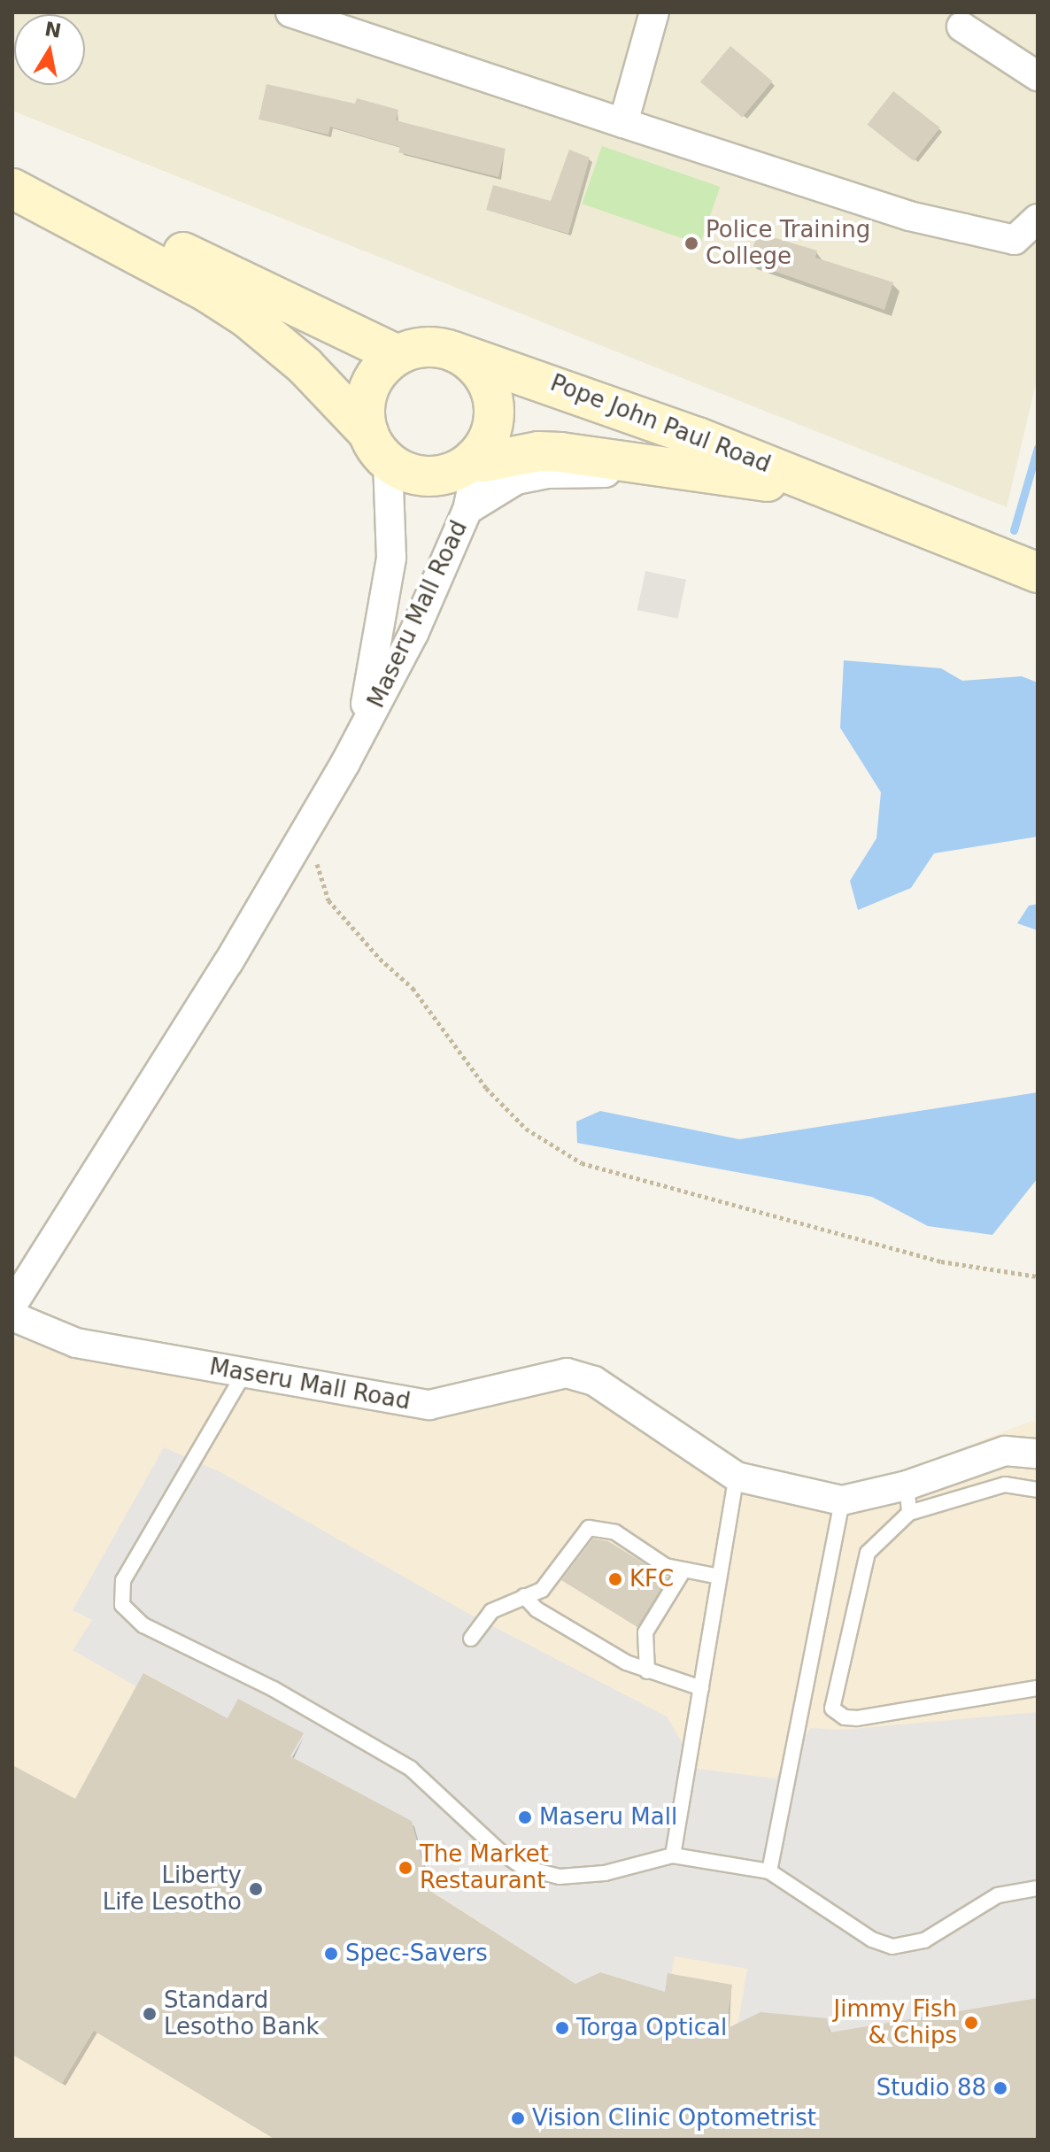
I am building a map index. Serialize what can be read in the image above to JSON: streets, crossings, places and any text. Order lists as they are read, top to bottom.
{
  "streets": {
    "main road": ["Pope John Paul Road"],
    "street": ["Maseru Mall Road"]
  },
  "crossings": [
    ["Pope John Paul Road", "Maseru Mall Road"]
  ],
  "places": [
    "Police Training College",
    "KFC",
    "Maseru Mall",
    "The Market Restaurant",
    "Liberty Life Lesotho",
    "Spec-Savers",
    "Standard Lesotho Bank",
    "Jimmy Fish & Chips",
    "Torga Optical",
    "Studio 88",
    "Vision Clinic Optometrist"
  ],
  "north": "top"
}
